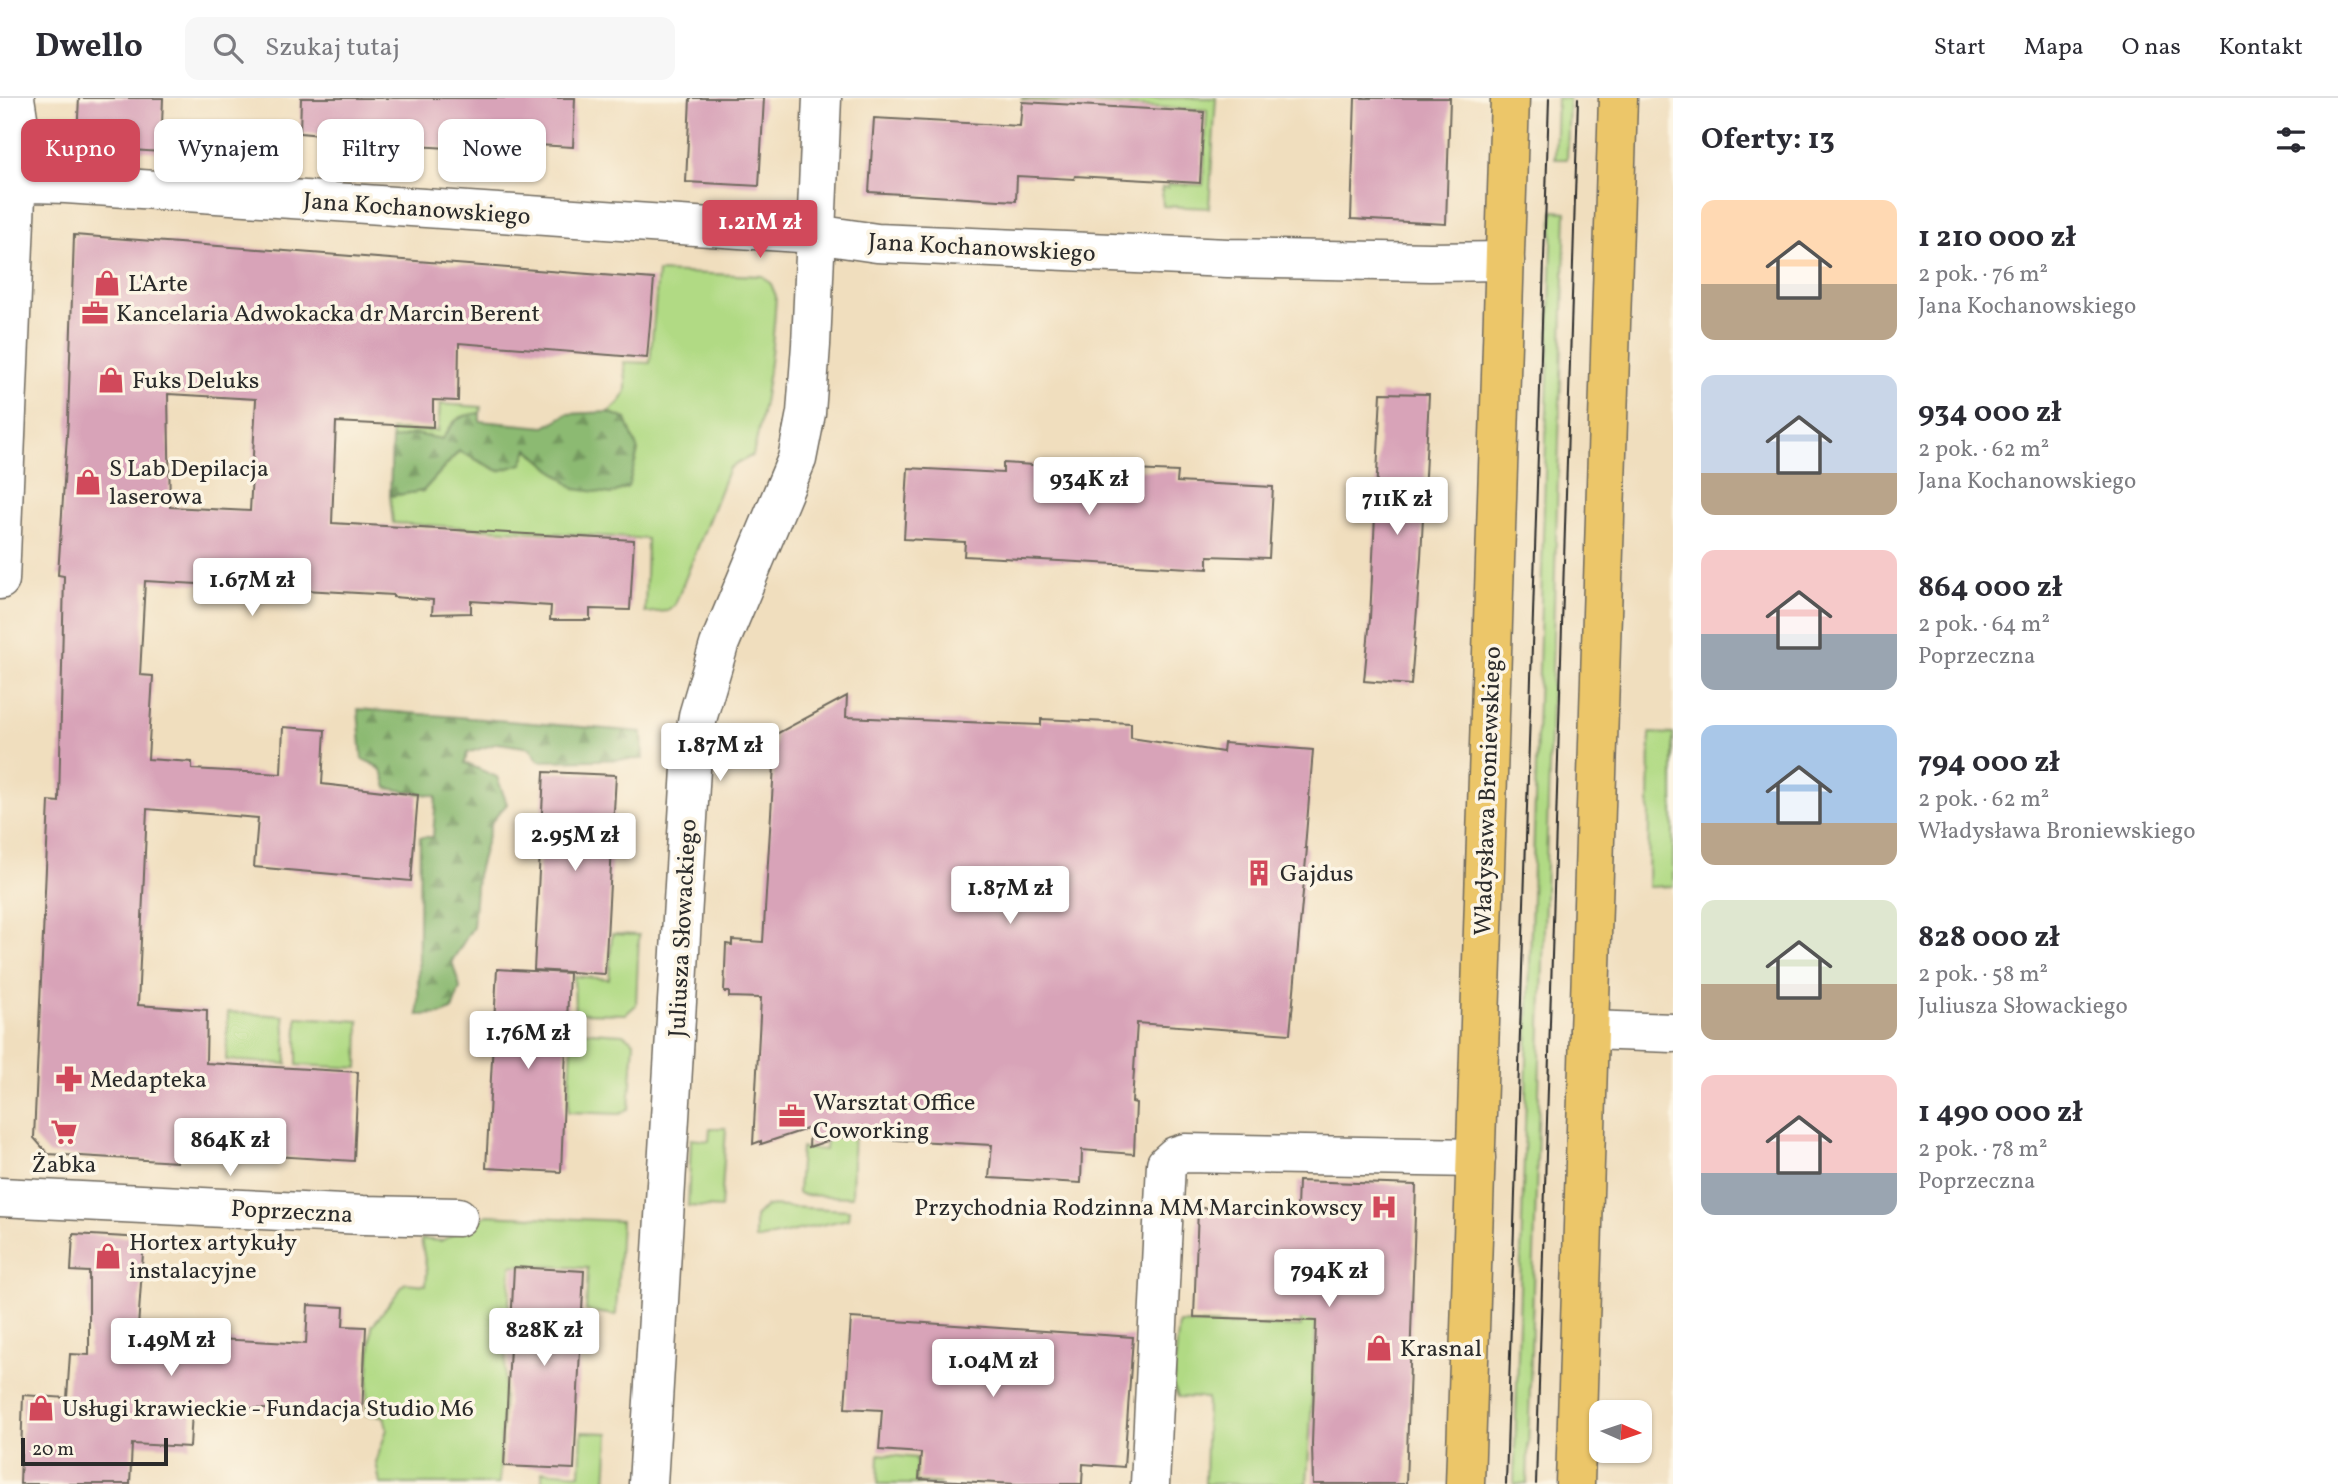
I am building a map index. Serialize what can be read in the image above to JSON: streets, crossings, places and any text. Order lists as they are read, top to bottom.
{
  "streets": {
    "main road": ["Władysława Broniewskiego"],
    "street": ["Jana Kochanowskiego", "Juliusza Słowackiego", "Poprzeczna"]
  },
  "crossings": [
    ["Jana Kochanowskiego", "Władysława Broniewskiego"],
    ["Jana Kochanowskiego", "Juliusza Słowackiego"]
  ],
  "places": {
    "shop": [
      "L'Arte",
      "Fuks Deluks",
      "S Lab Depilacja laserowa",
      "Hortex artykuły instalacyjne",
      "Krasnal",
      "Usługi krawieckie - Fundacja Studio M6"
    ],
    "office": ["Kancelaria Adwokacka dr Marcin Berent", "Warsztat Office Coworking"],
    "building": ["Gajdus"],
    "pharmacy": ["Medapteka"],
    "supermarket": ["Żabka"],
    "hospital": ["Przychodnia Rodzinna MM Marcinkowscy"]
  },
  "scale_bar": "20 m",
  "north": "right",
  "page": {
    "header": "Dwello",
    "search": "Szukaj tutaj",
    "nav": [
      "Start",
      "Mapa",
      "O nas",
      "Kontakt"
    ],
    "heading": "Oferty: 13",
    "chip": [
      "Kupno",
      "Wynajem",
      "Filtry",
      "Nowe"
    ],
    "list": [
      {
        "name": "1 210 000 zł",
        "note": "2 pok. · 76 m² · Jana Kochanowskiego"
      },
      {
        "name": "934 000 zł",
        "note": "2 pok. · 62 m² · Jana Kochanowskiego"
      },
      {
        "name": "864 000 zł",
        "note": "2 pok. · 64 m² · Poprzeczna"
      },
      {
        "name": "794 000 zł",
        "note": "2 pok. · 62 m² · Władysława Broniewskiego"
      },
      {
        "name": "828 000 zł",
        "note": "2 pok. · 58 m² · Juliusza Słowackiego"
      },
      {
        "name": "1 490 000 zł",
        "note": "2 pok. · 78 m² · Poprzeczna"
      }
    ],
    "price": [
      "1.21M zł",
      "934K zł",
      "711K zł",
      "1.67M zł",
      "1.87M zł",
      "2.95M zł",
      "1.87M zł",
      "1.76M zł",
      "864K zł",
      "794K zł",
      "828K zł",
      "1.49M zł",
      "1.04M zł"
    ],
    "scale": "20 m"
  }
}
